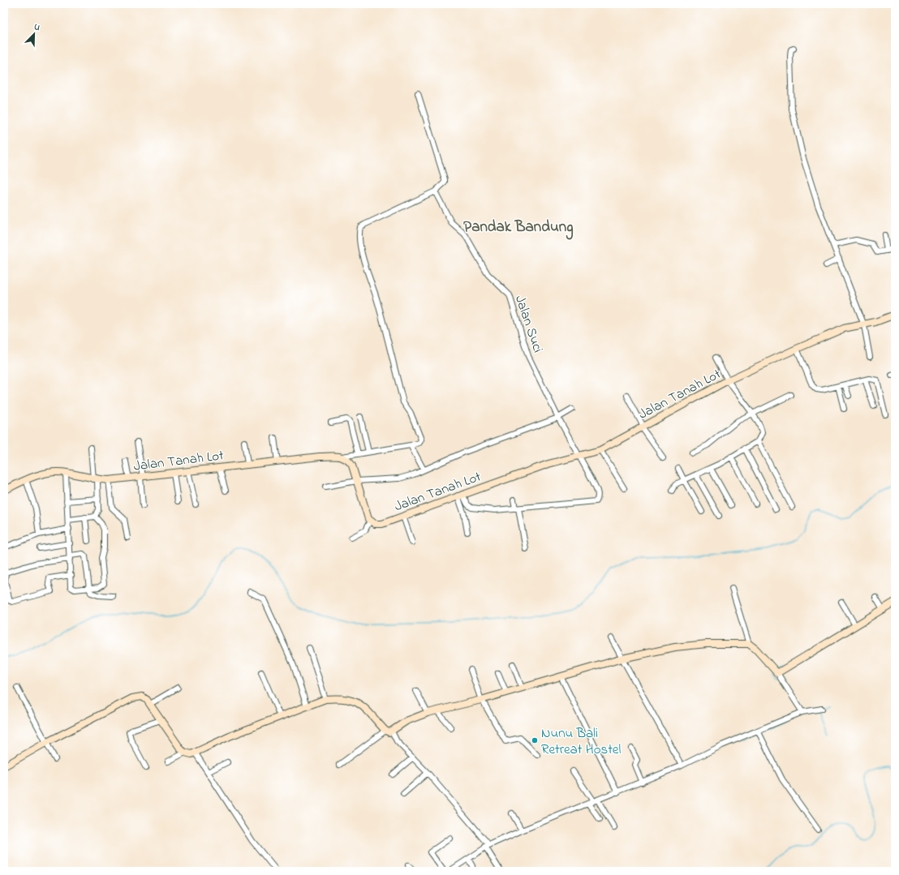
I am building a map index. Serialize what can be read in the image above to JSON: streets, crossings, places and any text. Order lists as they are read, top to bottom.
{
  "streets": {
    "street": ["Jalan Suci", "Jalan Tanah Lot"]
  },
  "crossings": [
    ["Jalan Suci", "Jalan Tanah Lot"]
  ],
  "districts": ["Pandak Bandung"],
  "places": ["Nunu Bali Retreat Hostel"],
  "north": "top right"
}
